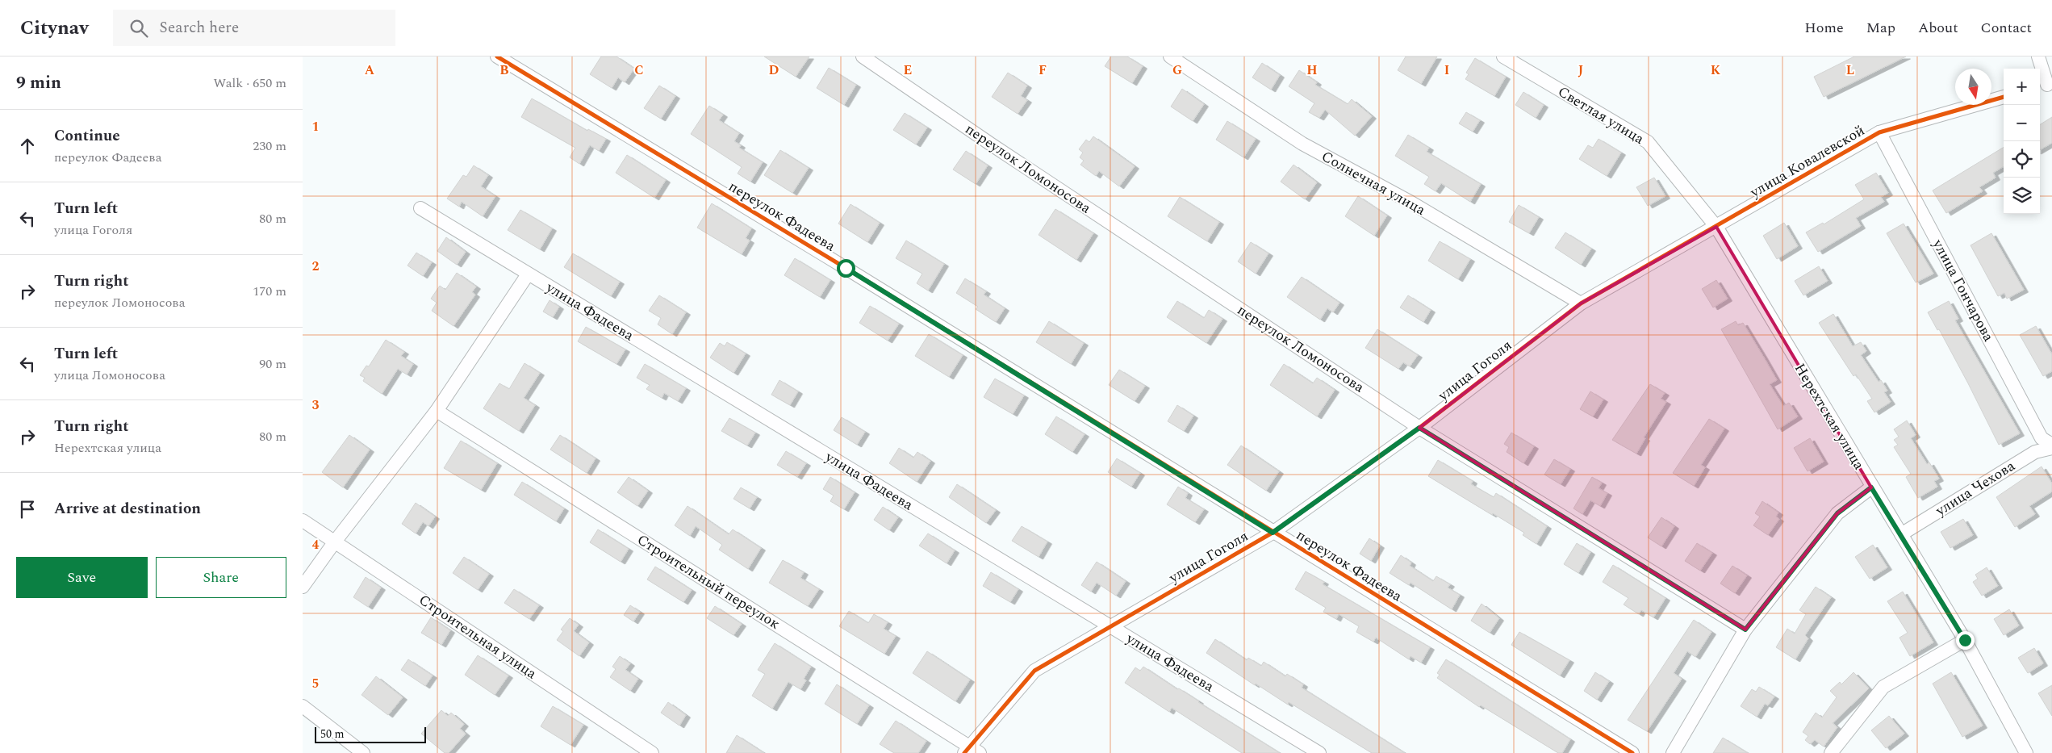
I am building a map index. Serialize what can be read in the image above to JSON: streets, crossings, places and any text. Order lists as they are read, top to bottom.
{
  "streets": {
    "street": [
      "Светлая улица",
      "улица Ковалевской",
      "переулок Ломоносова",
      "Солнечная улица",
      "переулок Фадеева",
      "улица Гончарова",
      "улица Фадеева",
      "улица Гоголя",
      "Нерехтская улица",
      "улица Чехова",
      "Строительный переулок",
      "Строительная улица"
    ]
  },
  "crossings": [
    ["Светлая улица", "улица Ковалевской"],
    ["Светлая улица", "улица Гоголя"],
    ["Светлая улица", "Нерехтская улица"],
    ["улица Ковалевской", "улица Гончарова"],
    ["улица Ковалевской", "улица Гоголя"],
    ["улица Ковалевской", "Нерехтская улица"],
    ["переулок Ломоносова", "улица Гоголя"],
    ["Солнечная улица", "улица Гоголя"],
    ["переулок Фадеева", "улица Гоголя"],
    ["улица Фадеева", "улица Гоголя"],
    ["улица Гоголя", "Нерехтская улица"],
    ["улица Гоголя", "Строительный переулок"],
    ["Нерехтская улица", "улица Чехова"]
  ],
  "scale_bar": "50 m",
  "north": "bottom",
  "page": {
    "header": "Citynav",
    "search": "Search here",
    "nav": [
      "Home",
      "Map",
      "About",
      "Contact"
    ],
    "heading": ["9 min", "Walk · 650 m"],
    "map_buttons": ["+", "−"],
    "list": [
      ["Continue", "переулок Фадеева", "230 m"],
      ["Turn left", "улица Гоголя", "80 m"],
      ["Turn right", "переулок Ломоносова", "170 m"],
      ["Turn left", "улица Ломоносова", "90 m"],
      ["Turn right", "Нерехтская улица", "80 m"],
      "Arrive at destination"
    ],
    "buttons": ["Save", "Share"],
    "scale": "50 m"
  },
  "grid": {
    "columns": [
      "A",
      "B",
      "C",
      "D",
      "E",
      "F",
      "G",
      "H",
      "I",
      "J",
      "K",
      "L"
    ],
    "rows": [
      "1",
      "2",
      "3",
      "4",
      "5"
    ]
  }
}
